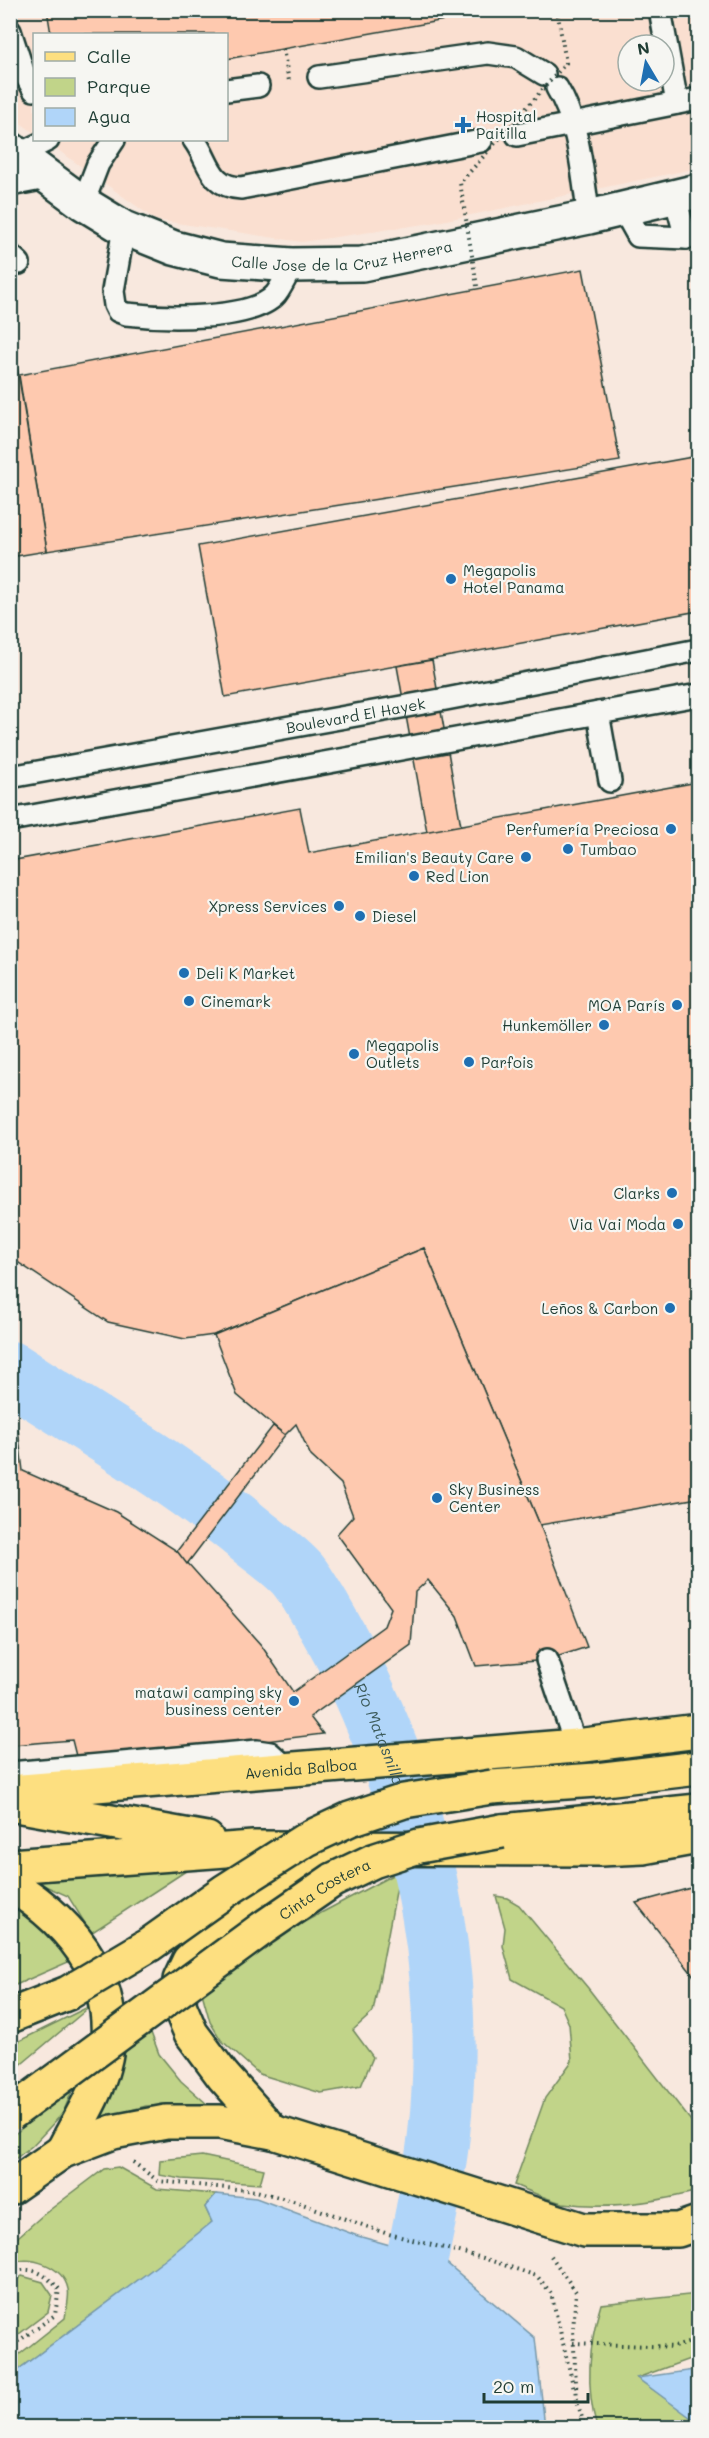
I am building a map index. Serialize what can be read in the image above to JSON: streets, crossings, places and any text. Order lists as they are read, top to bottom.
{
  "streets": {
    "main road": ["Avenida Balboa", "Cinta Costera"],
    "street": ["Calle Jose de la Cruz Herrera"],
    "lane": ["Boulevard El Hayek"]
  },
  "water": ["Río Matasnillo"],
  "places": {
    "health": ["Hospital Paitilla"],
    "other": [
      "Megapolis Hotel Panama",
      "Perfumería Preciosa",
      "Tumbao",
      "Emilian's Beauty Care",
      "Red Lion",
      "Xpress Services",
      "Diesel",
      "Deli K Market",
      "Cinemark",
      "MOA París",
      "Hunkemöller",
      "Megapolis Outlets",
      "Parfois",
      "Clarks",
      "Via Vai Moda",
      "Leños & Carbon",
      "Sky Business Center",
      "matawi camping sky business center"
    ]
  },
  "legend": ["Calle", "Parque", "Agua"],
  "scale_bar": "20 m",
  "north": "top"
}
